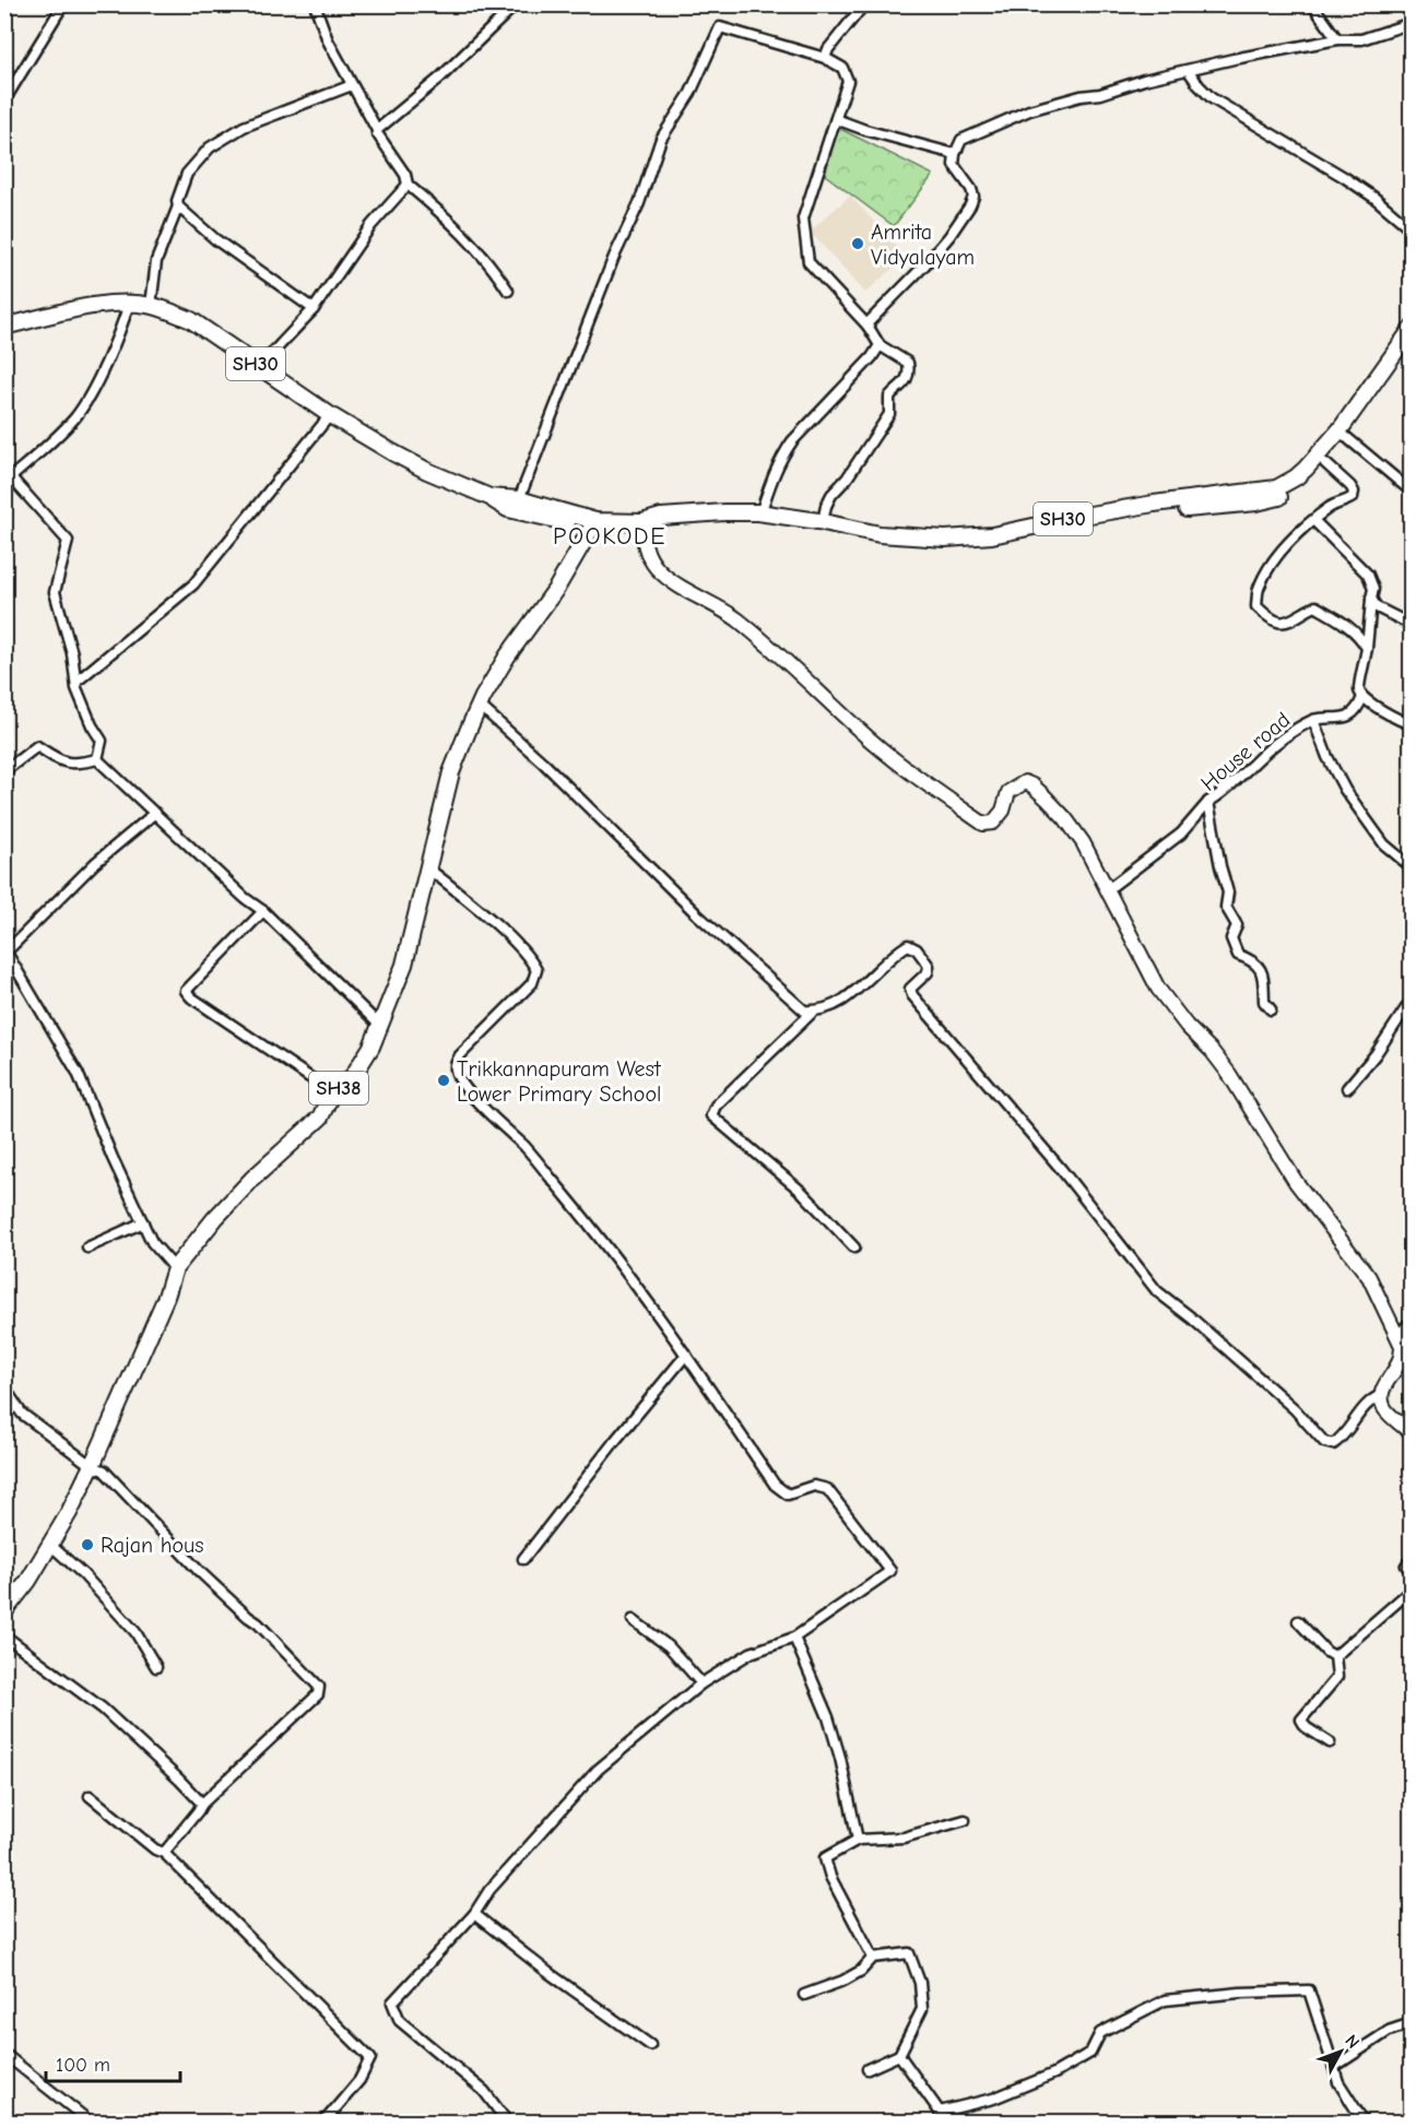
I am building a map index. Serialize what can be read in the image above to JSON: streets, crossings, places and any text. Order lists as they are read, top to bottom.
{
  "streets": {
    "main road": ["SH30", "SH38"],
    "street": ["House road"]
  },
  "crossings": [
    ["SH30", "SH38"]
  ],
  "districts": ["POOKODE"],
  "places": ["Amrita Vidyalayam", "Trikkannapuram West Lower Primary School", "Rajan hous"],
  "scale_bar": "100 m",
  "north": "top right"
}
